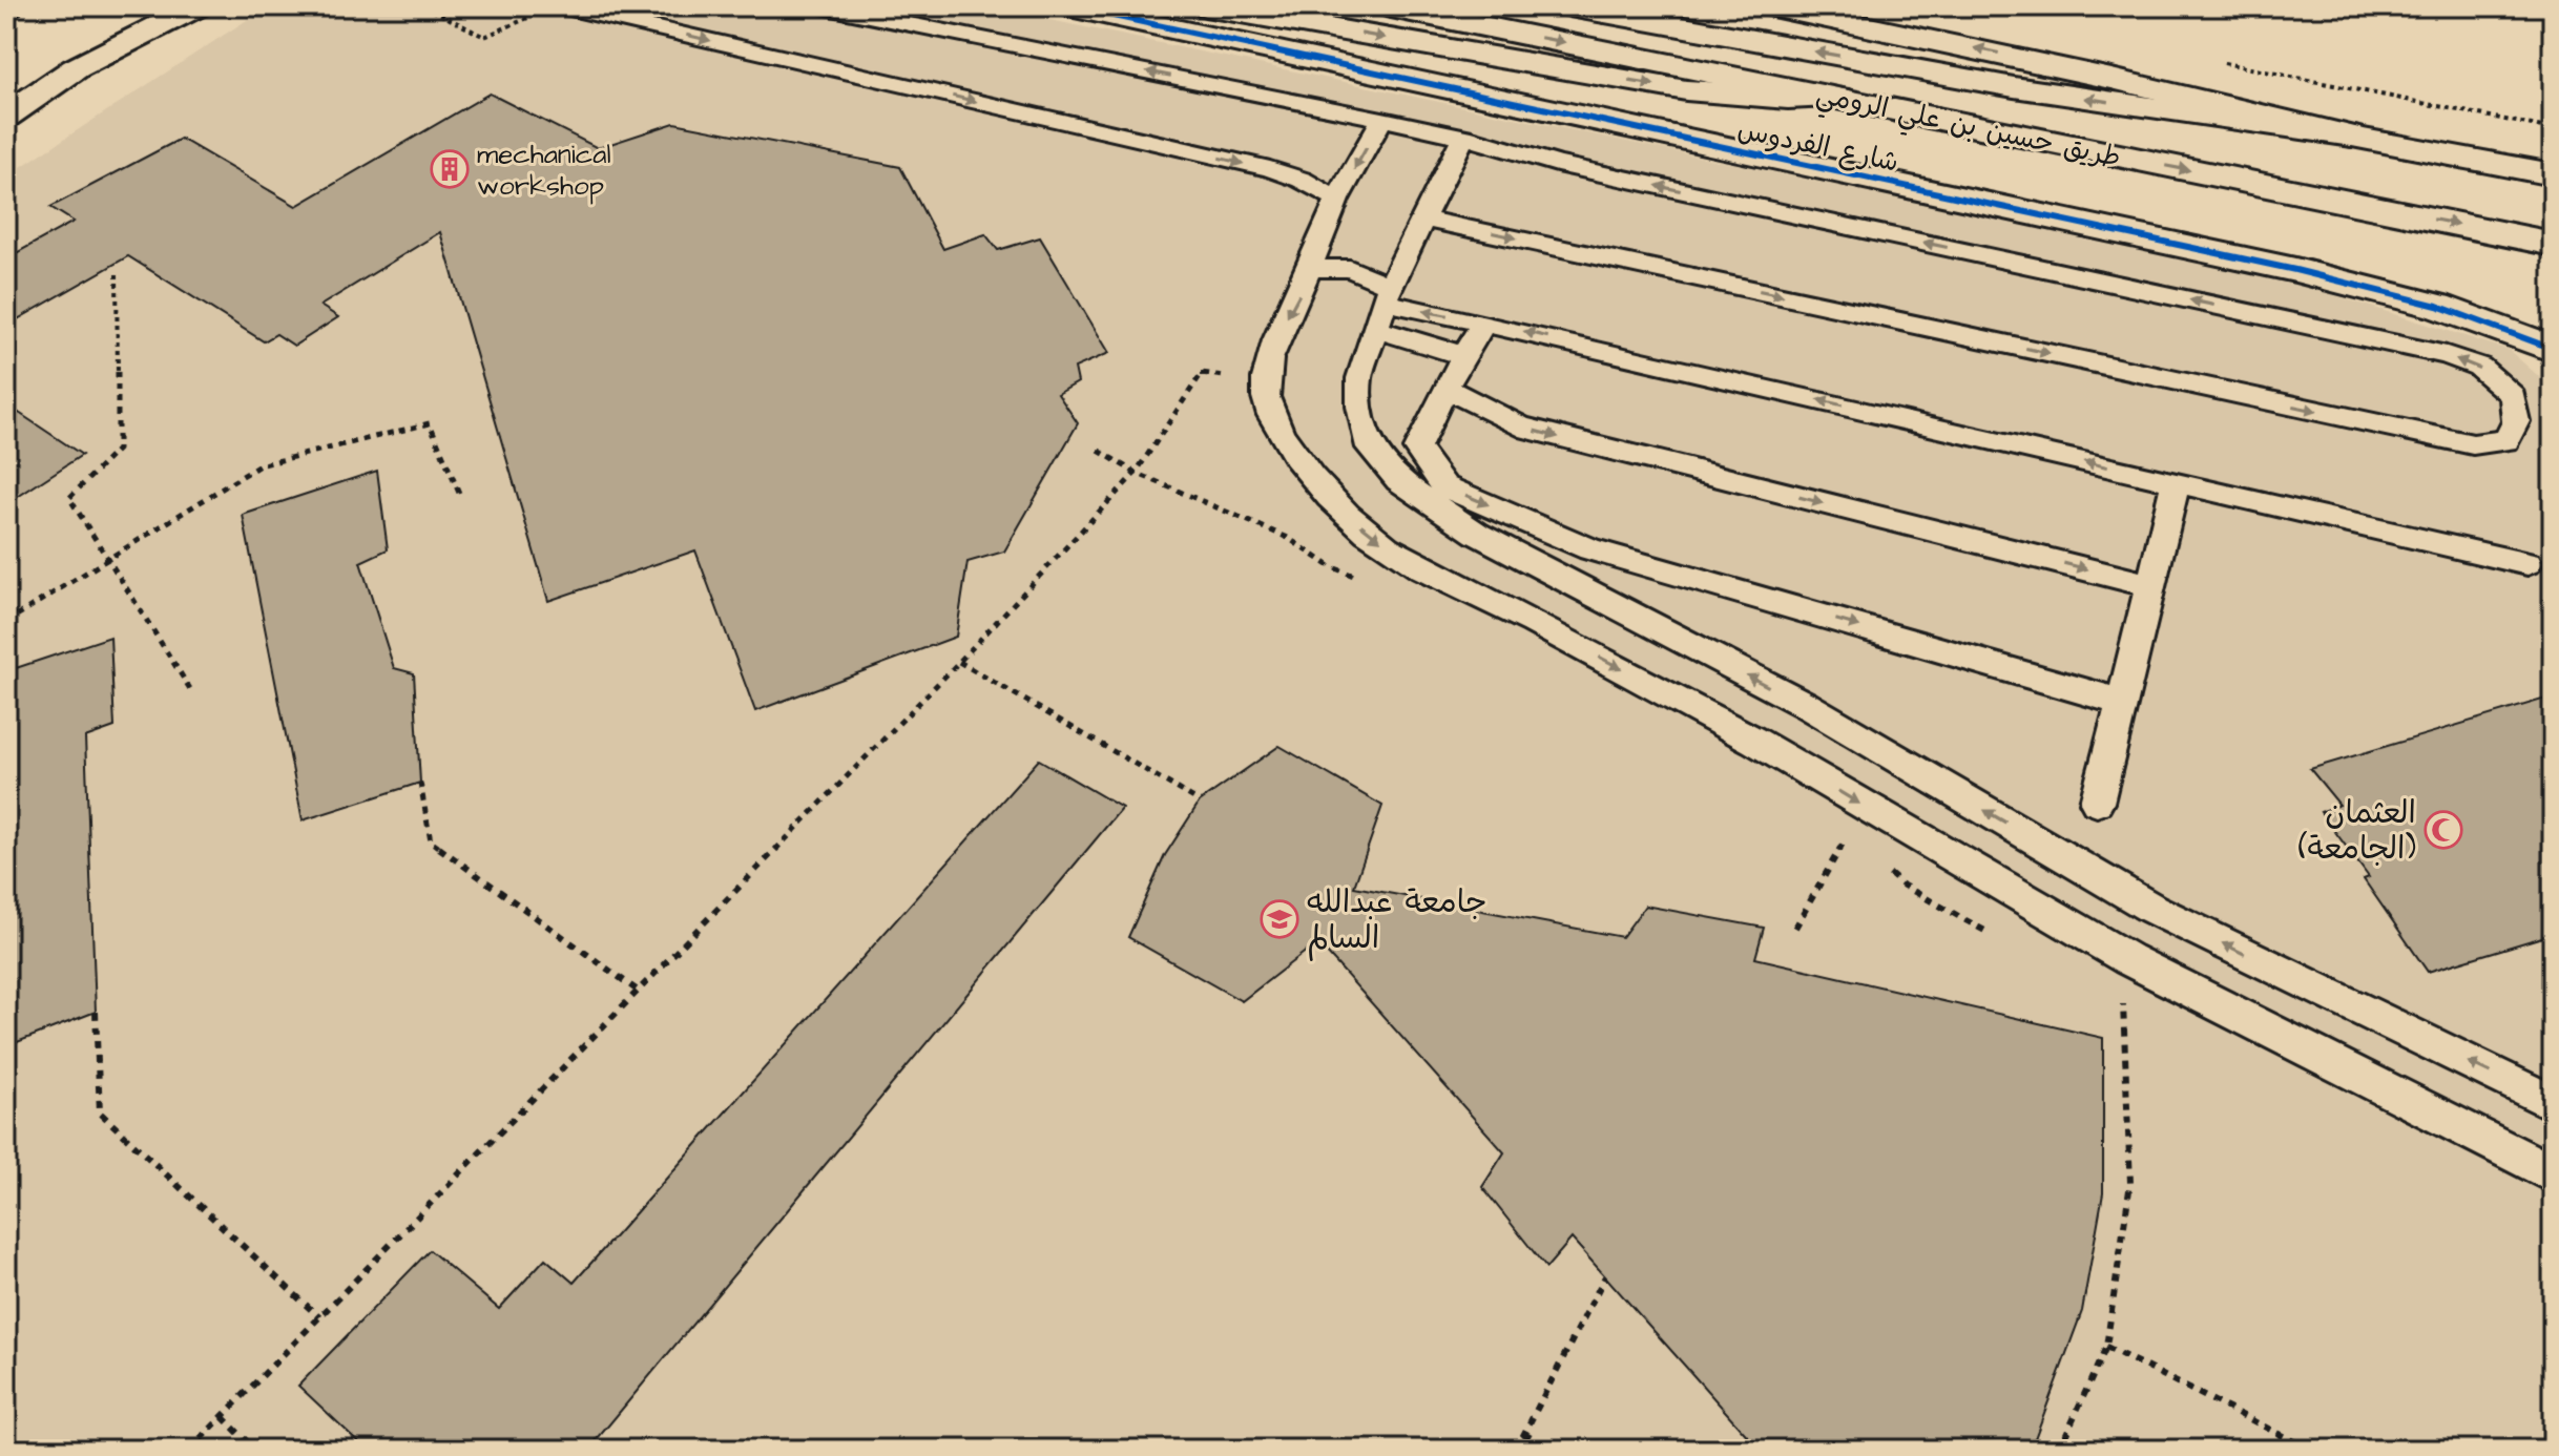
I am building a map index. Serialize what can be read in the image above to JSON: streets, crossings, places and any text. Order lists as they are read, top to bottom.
{
  "streets": {
    "main road": ["طريق حسين بن علي الرومي", "شارع الفردوس"]
  },
  "places": {
    "building": ["mechanical workshop"],
    "mosque": ["العثمان (الجامعة)"],
    "school or university": ["جامعة عبدالله السالم"]
  }
}
